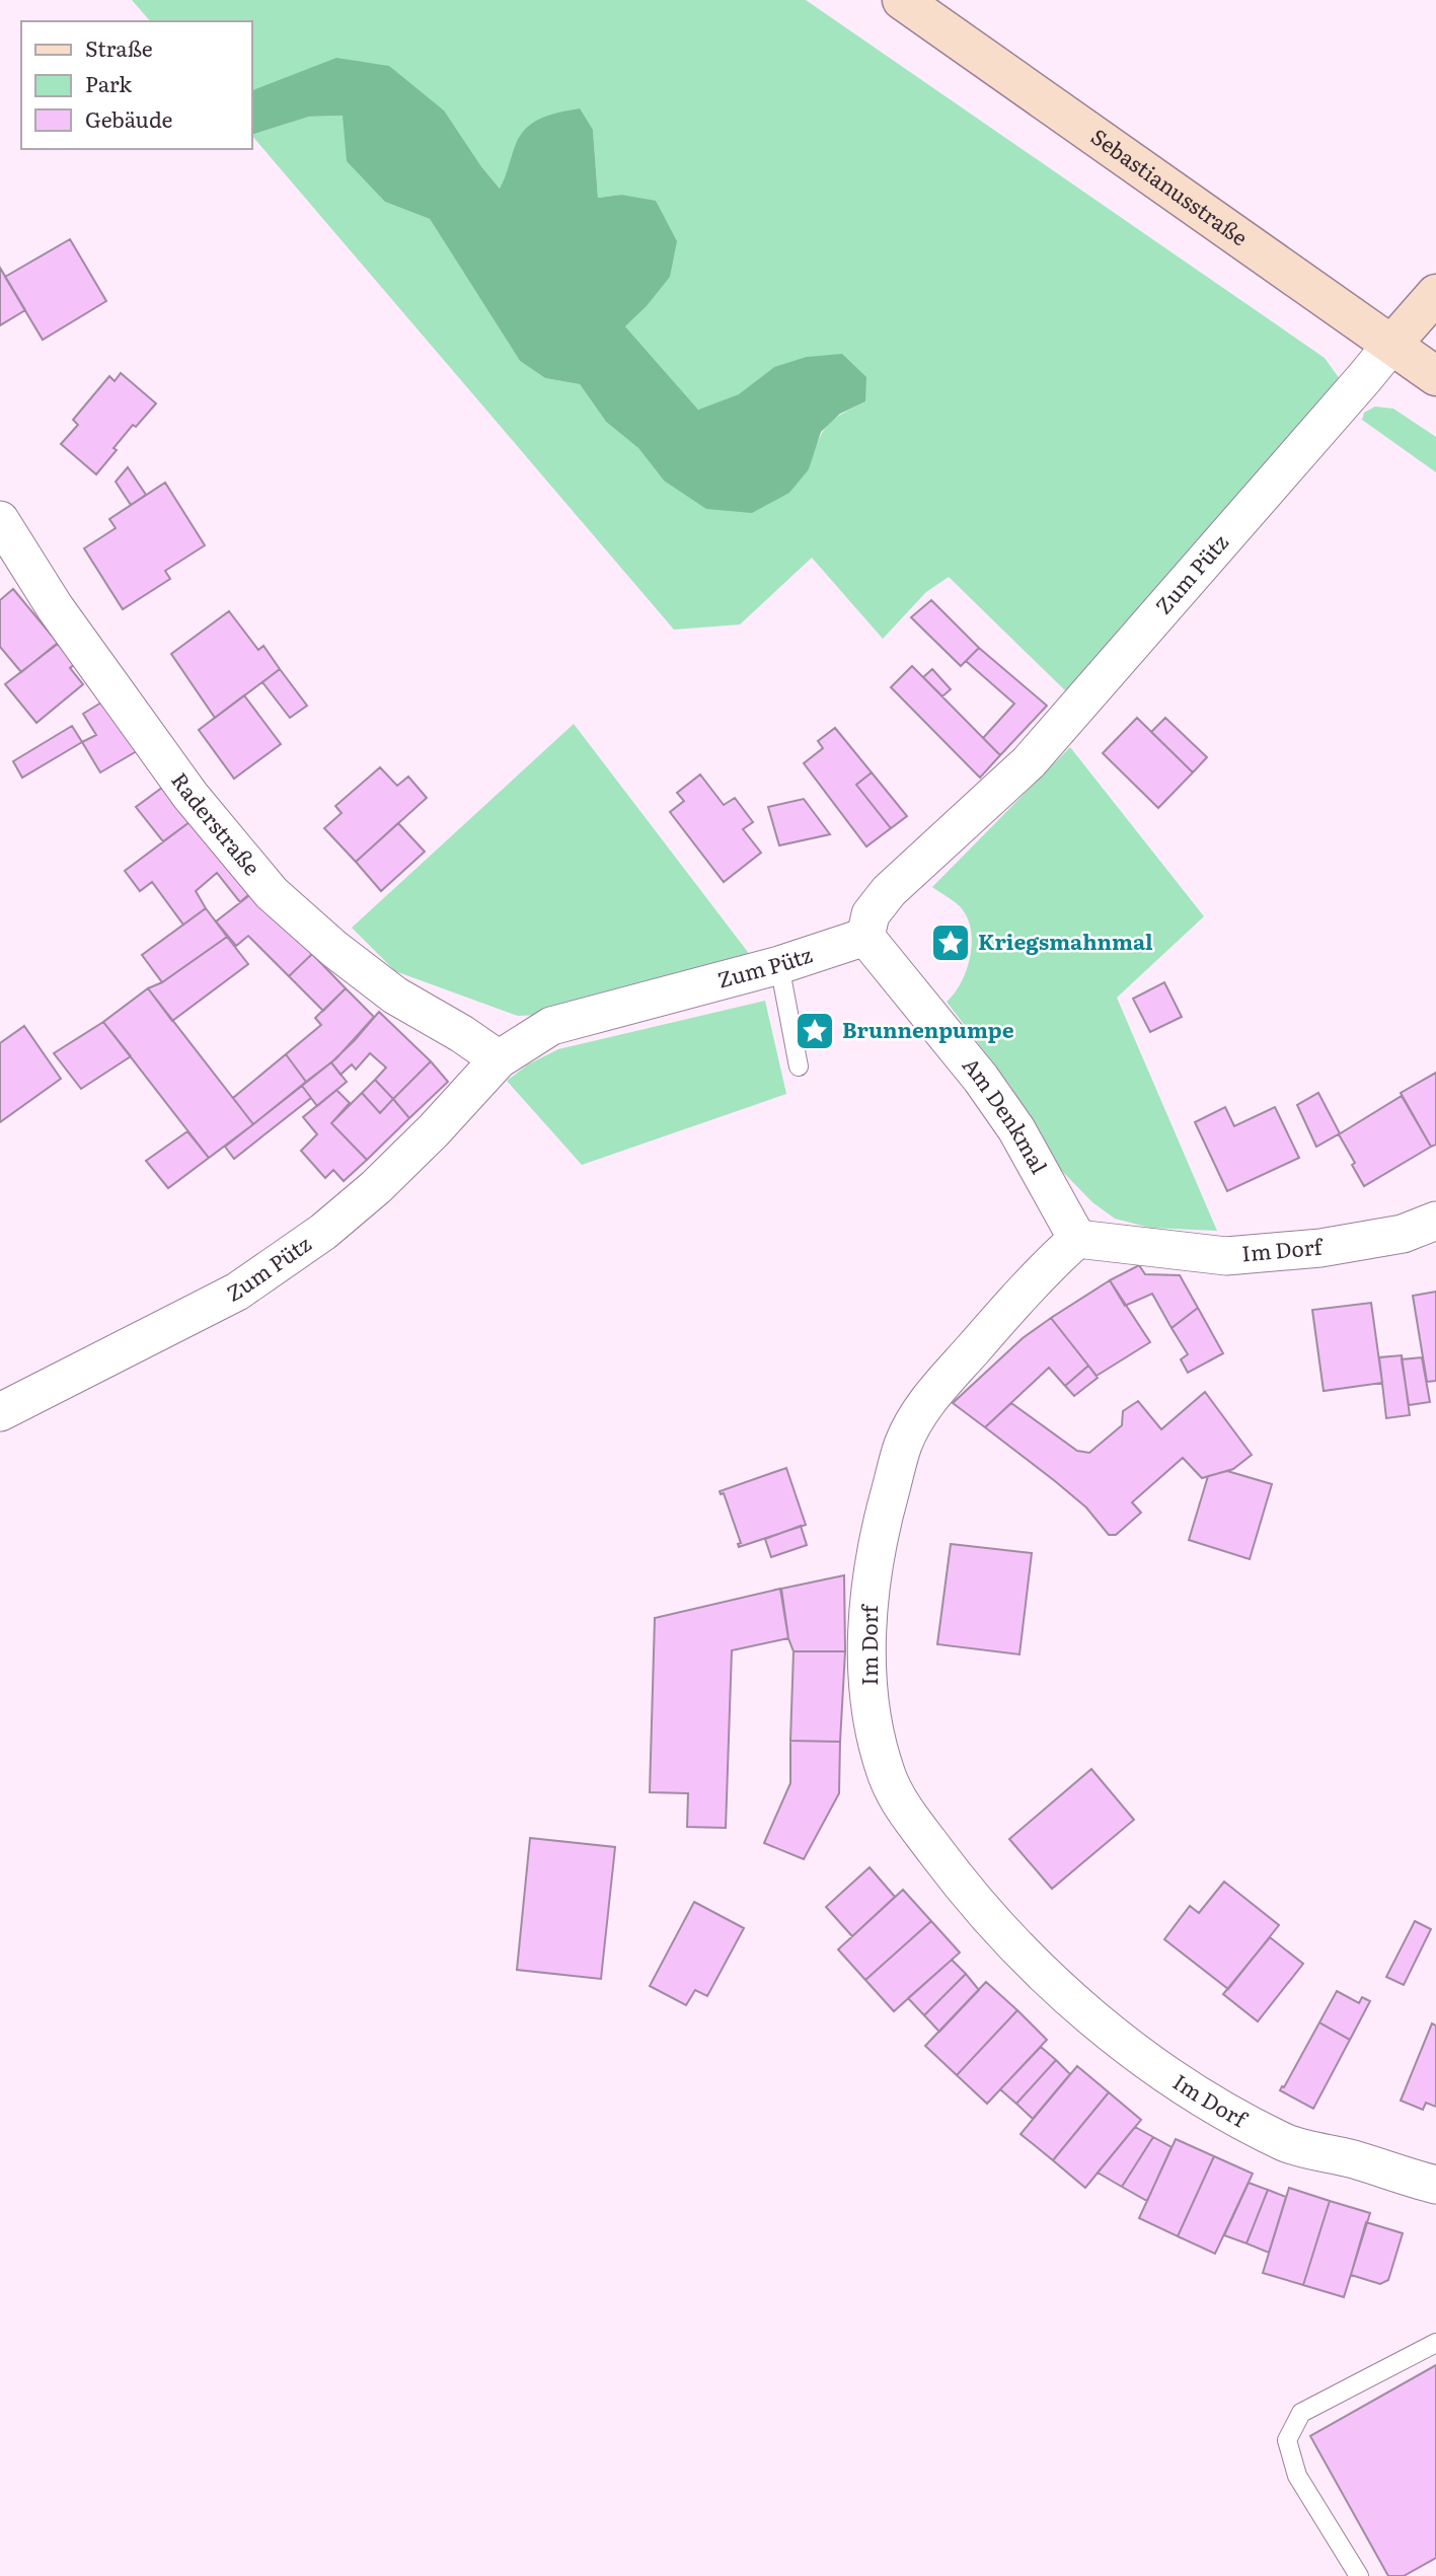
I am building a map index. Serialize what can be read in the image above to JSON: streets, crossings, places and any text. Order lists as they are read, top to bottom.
{
  "streets": {
    "street": [
      "Sebastianusstraße",
      "Zum Pütz",
      "Raderstraße",
      "Am Denkmal",
      "Im Dorf"
    ]
  },
  "crossings": [
    ["Sebastianusstraße", "Zum Pütz"],
    ["Zum Pütz", "Raderstraße"],
    ["Zum Pütz", "Am Denkmal"],
    ["Am Denkmal", "Im Dorf"]
  ],
  "places": {
    "place": ["Kriegsmahnmal", "Brunnenpumpe"]
  },
  "legend": ["Straße", "Park", "Gebäude"]
}
